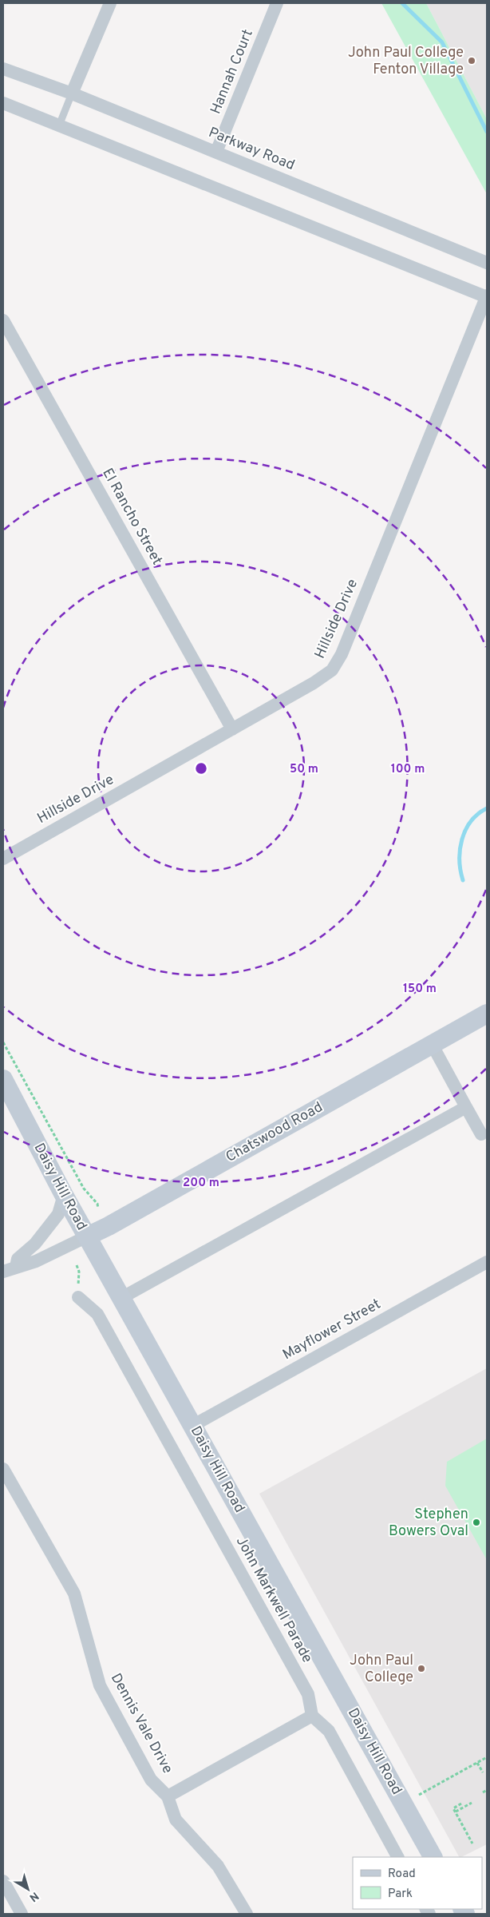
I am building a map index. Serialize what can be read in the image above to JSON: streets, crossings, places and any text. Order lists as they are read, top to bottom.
{
  "streets": {
    "main road": ["Chatswood Road", "Daisy Hill Road"],
    "street": [
      "Hannah Court",
      "Parkway Road",
      "El Rancho Street",
      "Hillside Drive",
      "Mayflower Street",
      "John Markwell Parade",
      "Dennis Vale Drive"
    ]
  },
  "crossings": [
    ["Hannah Court", "Parkway Road"],
    ["El Rancho Street", "Hillside Drive"],
    ["Chatswood Road", "Daisy Hill Road"],
    ["Daisy Hill Road", "Mayflower Street"]
  ],
  "places": ["John Paul College Fenton Village", "Stephen Bowers Oval", "John Paul College"],
  "legend": ["Road", "Park"],
  "north": "bottom right",
  "rings": [
    "50 m",
    "100 m",
    "150 m",
    "200 m"
  ]
}
